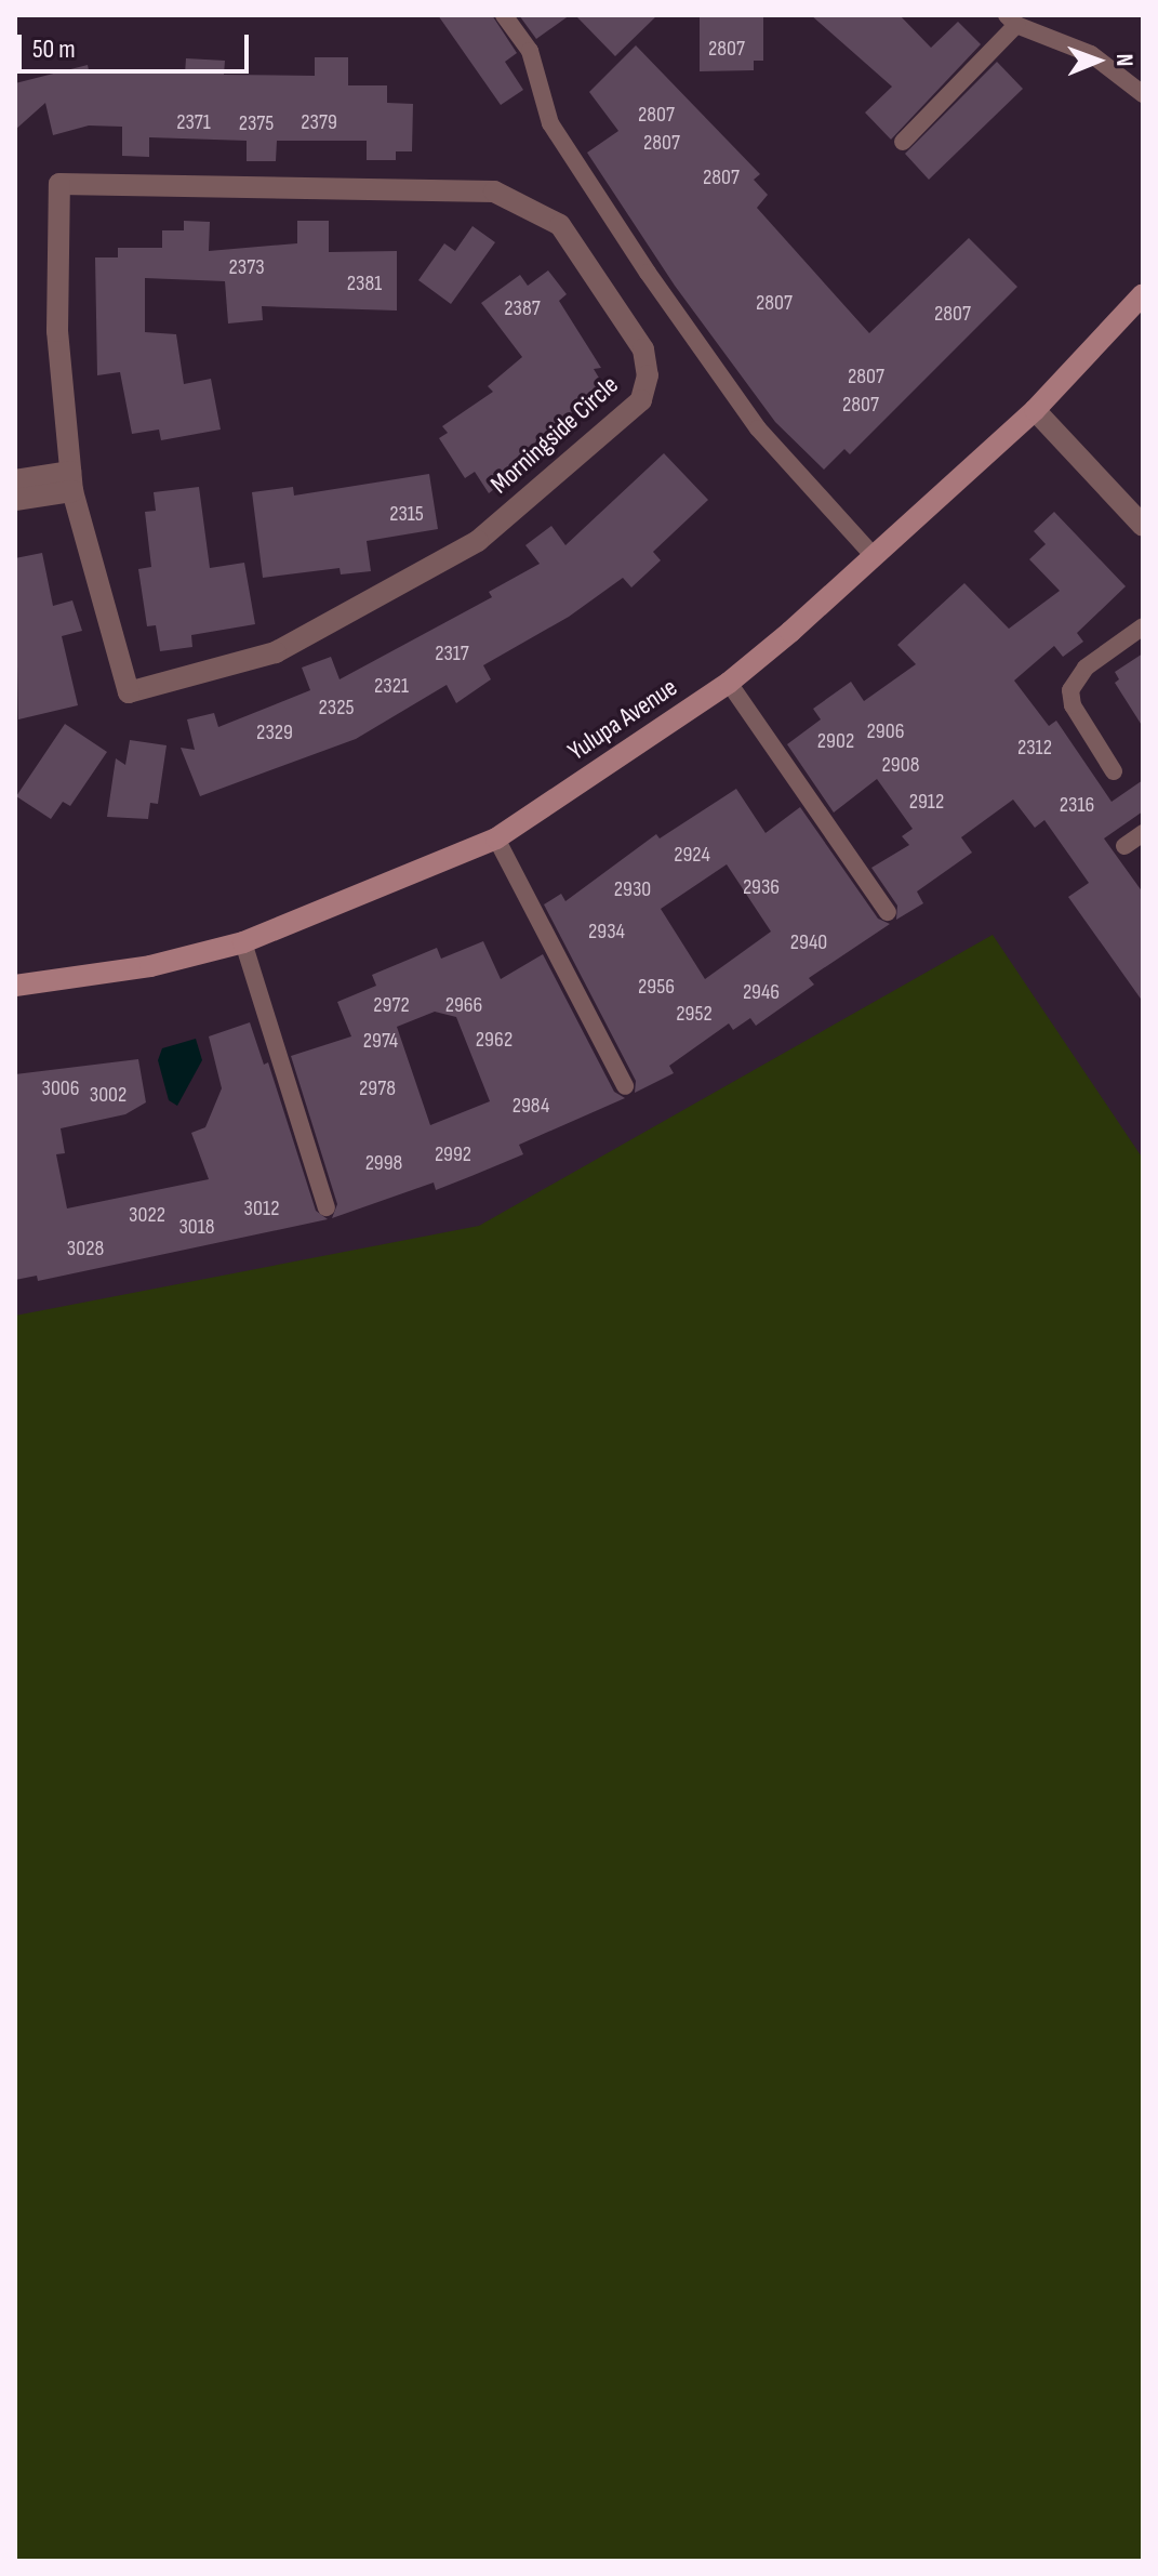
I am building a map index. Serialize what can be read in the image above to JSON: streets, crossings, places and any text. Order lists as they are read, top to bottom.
{
  "streets": {
    "street": ["Morningside Circle", "Yulupa Avenue"]
  },
  "house_numbers": [
    "2807",
    "2807",
    "2371",
    "2379",
    "2375",
    "2807",
    "2807",
    "2373",
    "2381",
    "2807",
    "2387",
    "2807",
    "2807",
    "2807",
    "2315",
    "2317",
    "2321",
    "2325",
    "2906",
    "2329",
    "2902",
    "2312",
    "2908",
    "2912",
    "2316",
    "2924",
    "2936",
    "2930",
    "2934",
    "2940",
    "2956",
    "2946",
    "2972",
    "2966",
    "2952",
    "2962",
    "2974",
    "3006",
    "2978",
    "3002",
    "2984",
    "2992",
    "2998",
    "3012",
    "3022",
    "3018",
    "3028"
  ],
  "scale_bar": "50 m",
  "north": "right"
}
